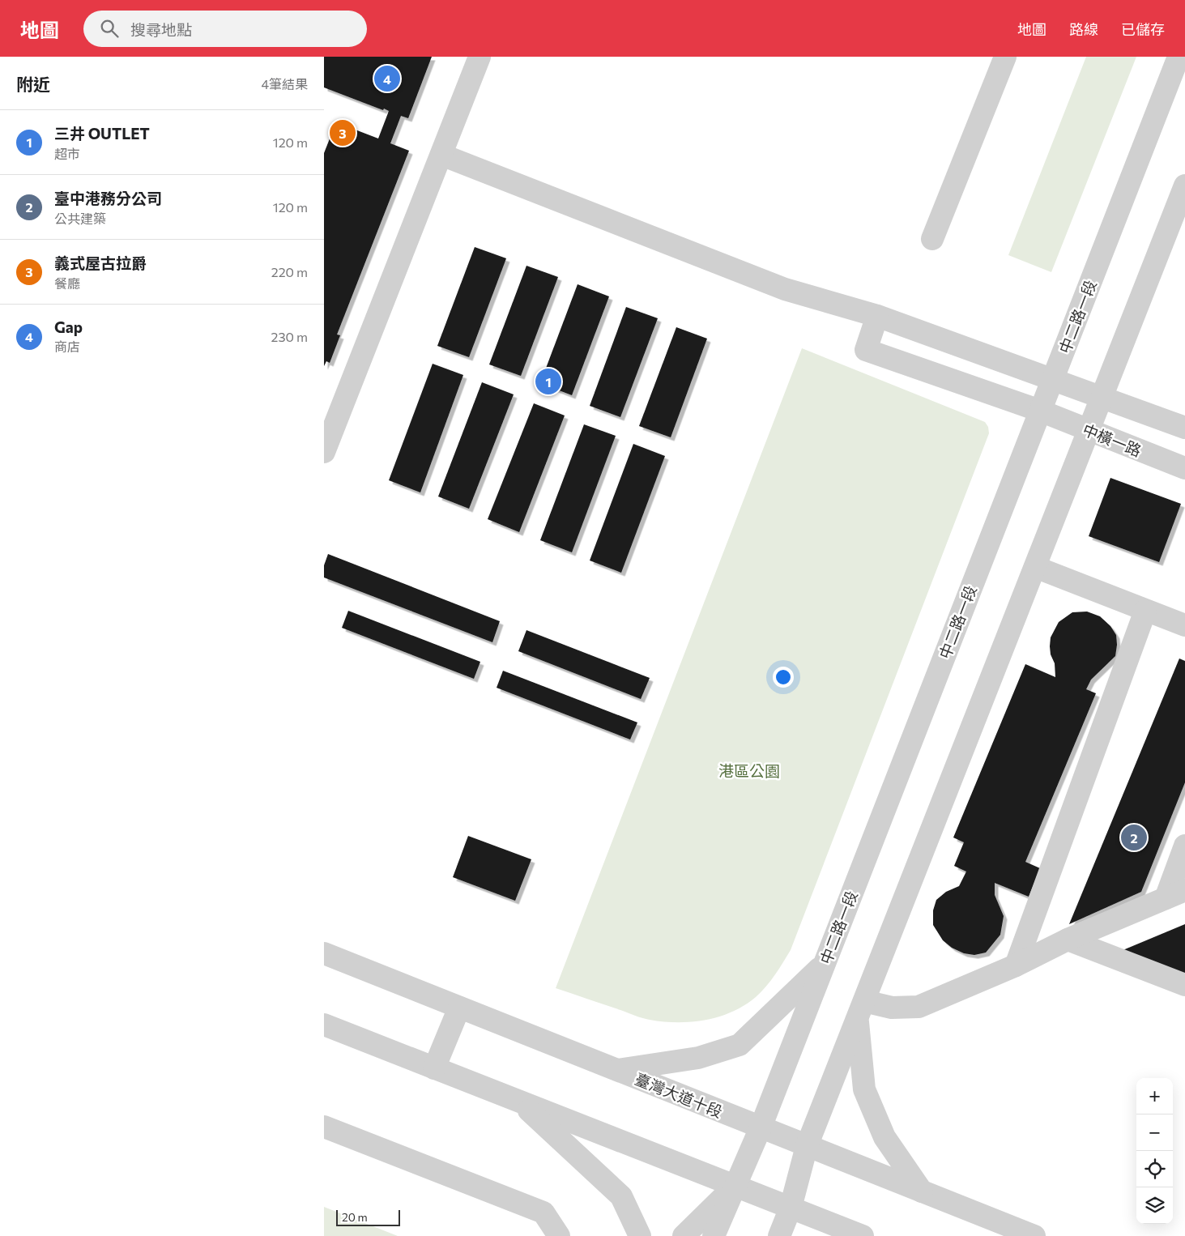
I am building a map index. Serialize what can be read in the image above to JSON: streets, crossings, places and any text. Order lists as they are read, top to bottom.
{
  "streets": {
    "street": ["中二路一段", "中橫一路", "臺灣大道十段"]
  },
  "crossings": [
    ["中二路一段", "中橫一路"],
    ["中二路一段", "臺灣大道十段"]
  ],
  "parks": ["港區公園"],
  "scale_bar": "20 m",
  "page": {
    "header": "地圖",
    "search": "搜尋地點",
    "nav": ["地圖", "路線", "已儲存"],
    "heading": ["附近", "4筆結果"],
    "pins": [
      "4",
      "3",
      "1",
      "2"
    ],
    "list": [
      {
        "mark": "1",
        "name": "三井 OUTLET",
        "note": "超市",
        "value": "120 m"
      },
      {
        "mark": "2",
        "name": "臺中港務分公司",
        "note": "公共建築",
        "value": "120 m"
      },
      {
        "mark": "3",
        "name": "義式屋古拉爵",
        "note": "餐廳",
        "value": "220 m"
      },
      {
        "mark": "4",
        "name": "Gap",
        "note": "商店",
        "value": "230 m"
      }
    ],
    "map_buttons": ["+", "−"],
    "scale": "20 m"
  }
}
